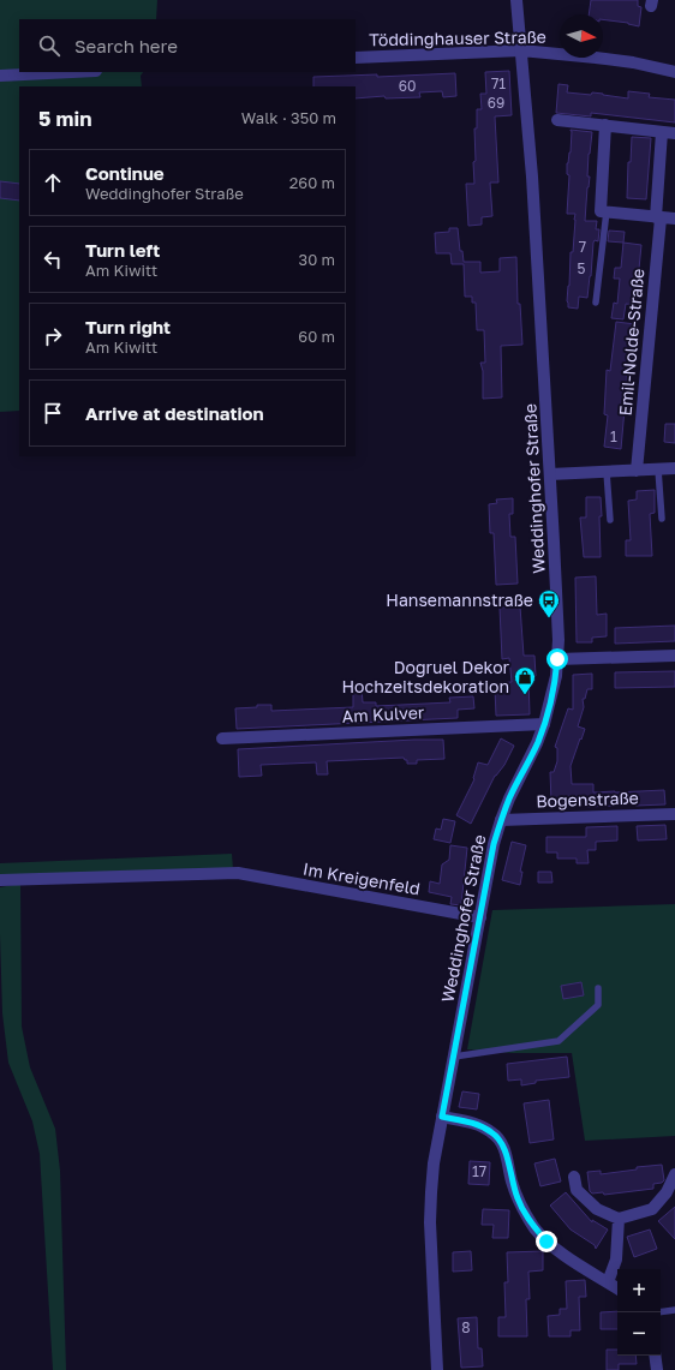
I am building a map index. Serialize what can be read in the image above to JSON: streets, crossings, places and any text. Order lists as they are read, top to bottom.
{
  "streets": {
    "street": [
      "Töddinghauser Straße",
      "Emil-Nolde-Straße",
      "Weddinghofer Straße",
      "Am Kulver",
      "Bogenstraße",
      "Im Kreigenfeld"
    ]
  },
  "crossings": [
    ["Töddinghauser Straße", "Weddinghofer Straße"],
    ["Weddinghofer Straße", "Am Kulver"],
    ["Weddinghofer Straße", "Bogenstraße"],
    ["Weddinghofer Straße", "Im Kreigenfeld"]
  ],
  "places": {
    "bus stop": ["Hansemannstraße"],
    "shop": ["Dogruel Dekor Hochzeitsdekoration"]
  },
  "house_numbers": [
    "71",
    "60",
    "69",
    "7",
    "5",
    "1",
    "17",
    "8"
  ],
  "north": "right",
  "page": {
    "search": "Search here",
    "heading": ["5 min", "Walk · 350 m"],
    "list": [
      ["Continue", "Weddinghofer Straße", "260 m"],
      ["Turn left", "Am Kiwitt", "30 m"],
      ["Turn right", "Am Kiwitt", "60 m"],
      "Arrive at destination"
    ],
    "map_buttons": ["+", "−"]
  }
}
